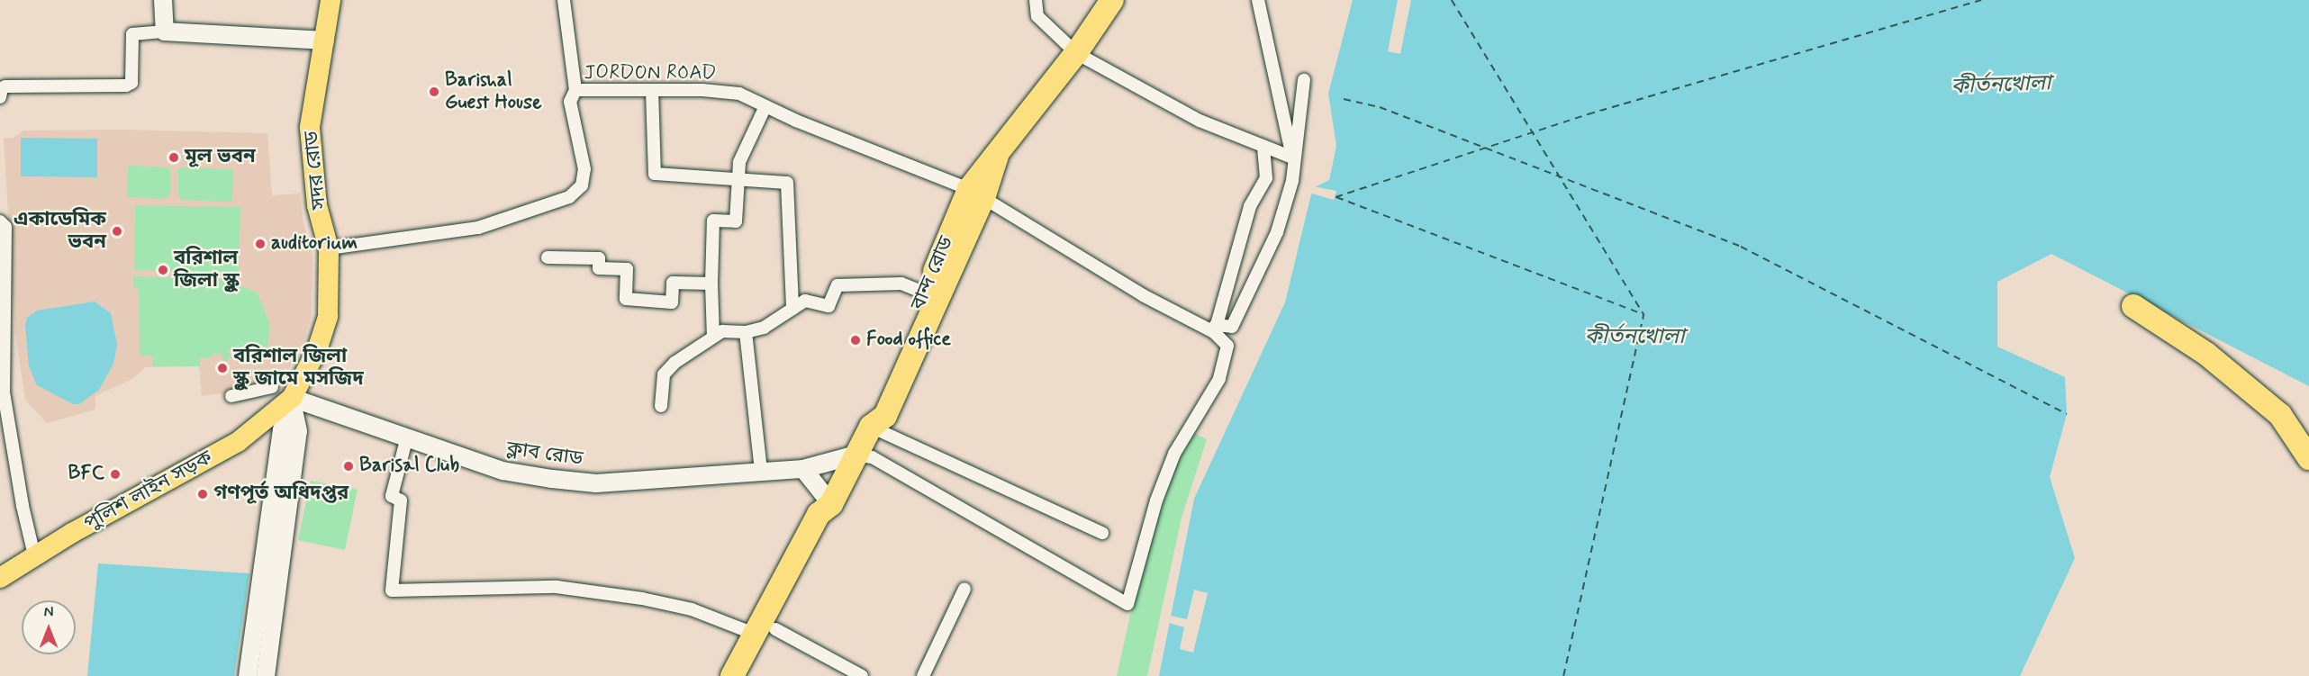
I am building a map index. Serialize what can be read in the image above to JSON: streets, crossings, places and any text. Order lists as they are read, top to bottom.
{
  "streets": {
    "highway": ["বান্দ রোড"],
    "main road": ["সদর রোড", "পুলিশ লাইন সড়ক"],
    "street": ["JORDON ROAD", "ক্লাব রোড"]
  },
  "crossings": [
    ["JORDON ROAD", "সদর রোড"],
    ["JORDON ROAD", "বান্দ রোড"],
    ["সদর রোড", "ক্লাব রোড"],
    ["সদর রোড", "পুলিশ লাইন সড়ক"],
    ["বান্দ রোড", "ক্লাব রোড"],
    ["ক্লাব রোড", "পুলিশ লাইন সড়ক"]
  ],
  "water": ["কীর্তনখোলা"],
  "places": [
    "Barishal Guest House",
    "মূল ভবন",
    "একাডেমিক ভবন",
    "auditorium",
    "বরিশাল জিলা স্কুল",
    "Food office",
    "বরিশাল জিলা স্কুল জামে মসজিদ",
    "Barisal Club",
    "BFC",
    "গণপূর্ত অধিদপ্তর"
  ],
  "north": "top"
}
